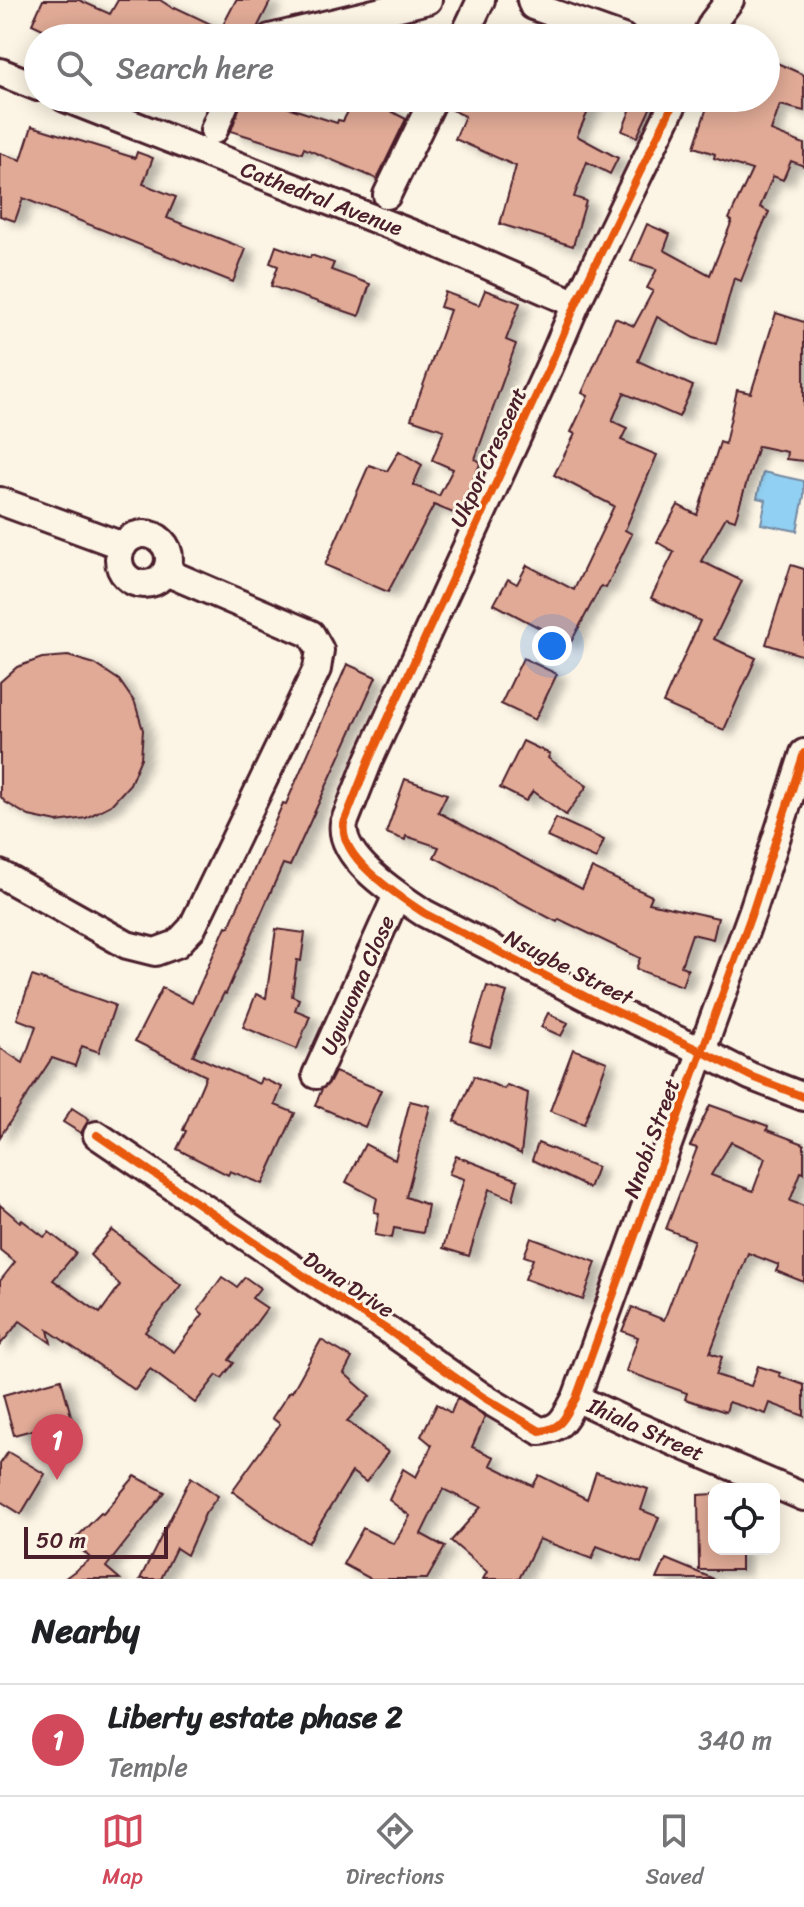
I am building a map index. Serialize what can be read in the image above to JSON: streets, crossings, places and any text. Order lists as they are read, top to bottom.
{
  "streets": {
    "street": [
      "Cathedral Avenue",
      "Ukpor Crescent",
      "Nsugbe Street",
      "Ugwuoma Close",
      "Nnobi Street",
      "Dona Drive",
      "Ihiala Street"
    ]
  },
  "crossings": [
    ["Cathedral Avenue", "Ukpor Crescent"],
    ["Ukpor Crescent", "Nsugbe Street"],
    ["Nsugbe Street", "Ugwuoma Close"],
    ["Nsugbe Street", "Nnobi Street"],
    ["Nnobi Street", "Dona Drive"],
    ["Nnobi Street", "Ihiala Street"],
    ["Dona Drive", "Ihiala Street"]
  ],
  "scale_bar": "50 m",
  "page": {
    "search": "Search here",
    "pins": "1",
    "scale": "50 m",
    "heading": "Nearby",
    "list": [
      {
        "mark": "1",
        "name": "Liberty estate phase 2",
        "note": "Temple",
        "value": "340 m"
      }
    ],
    "nav": ["Map", "Directions", "Saved"]
  }
}
